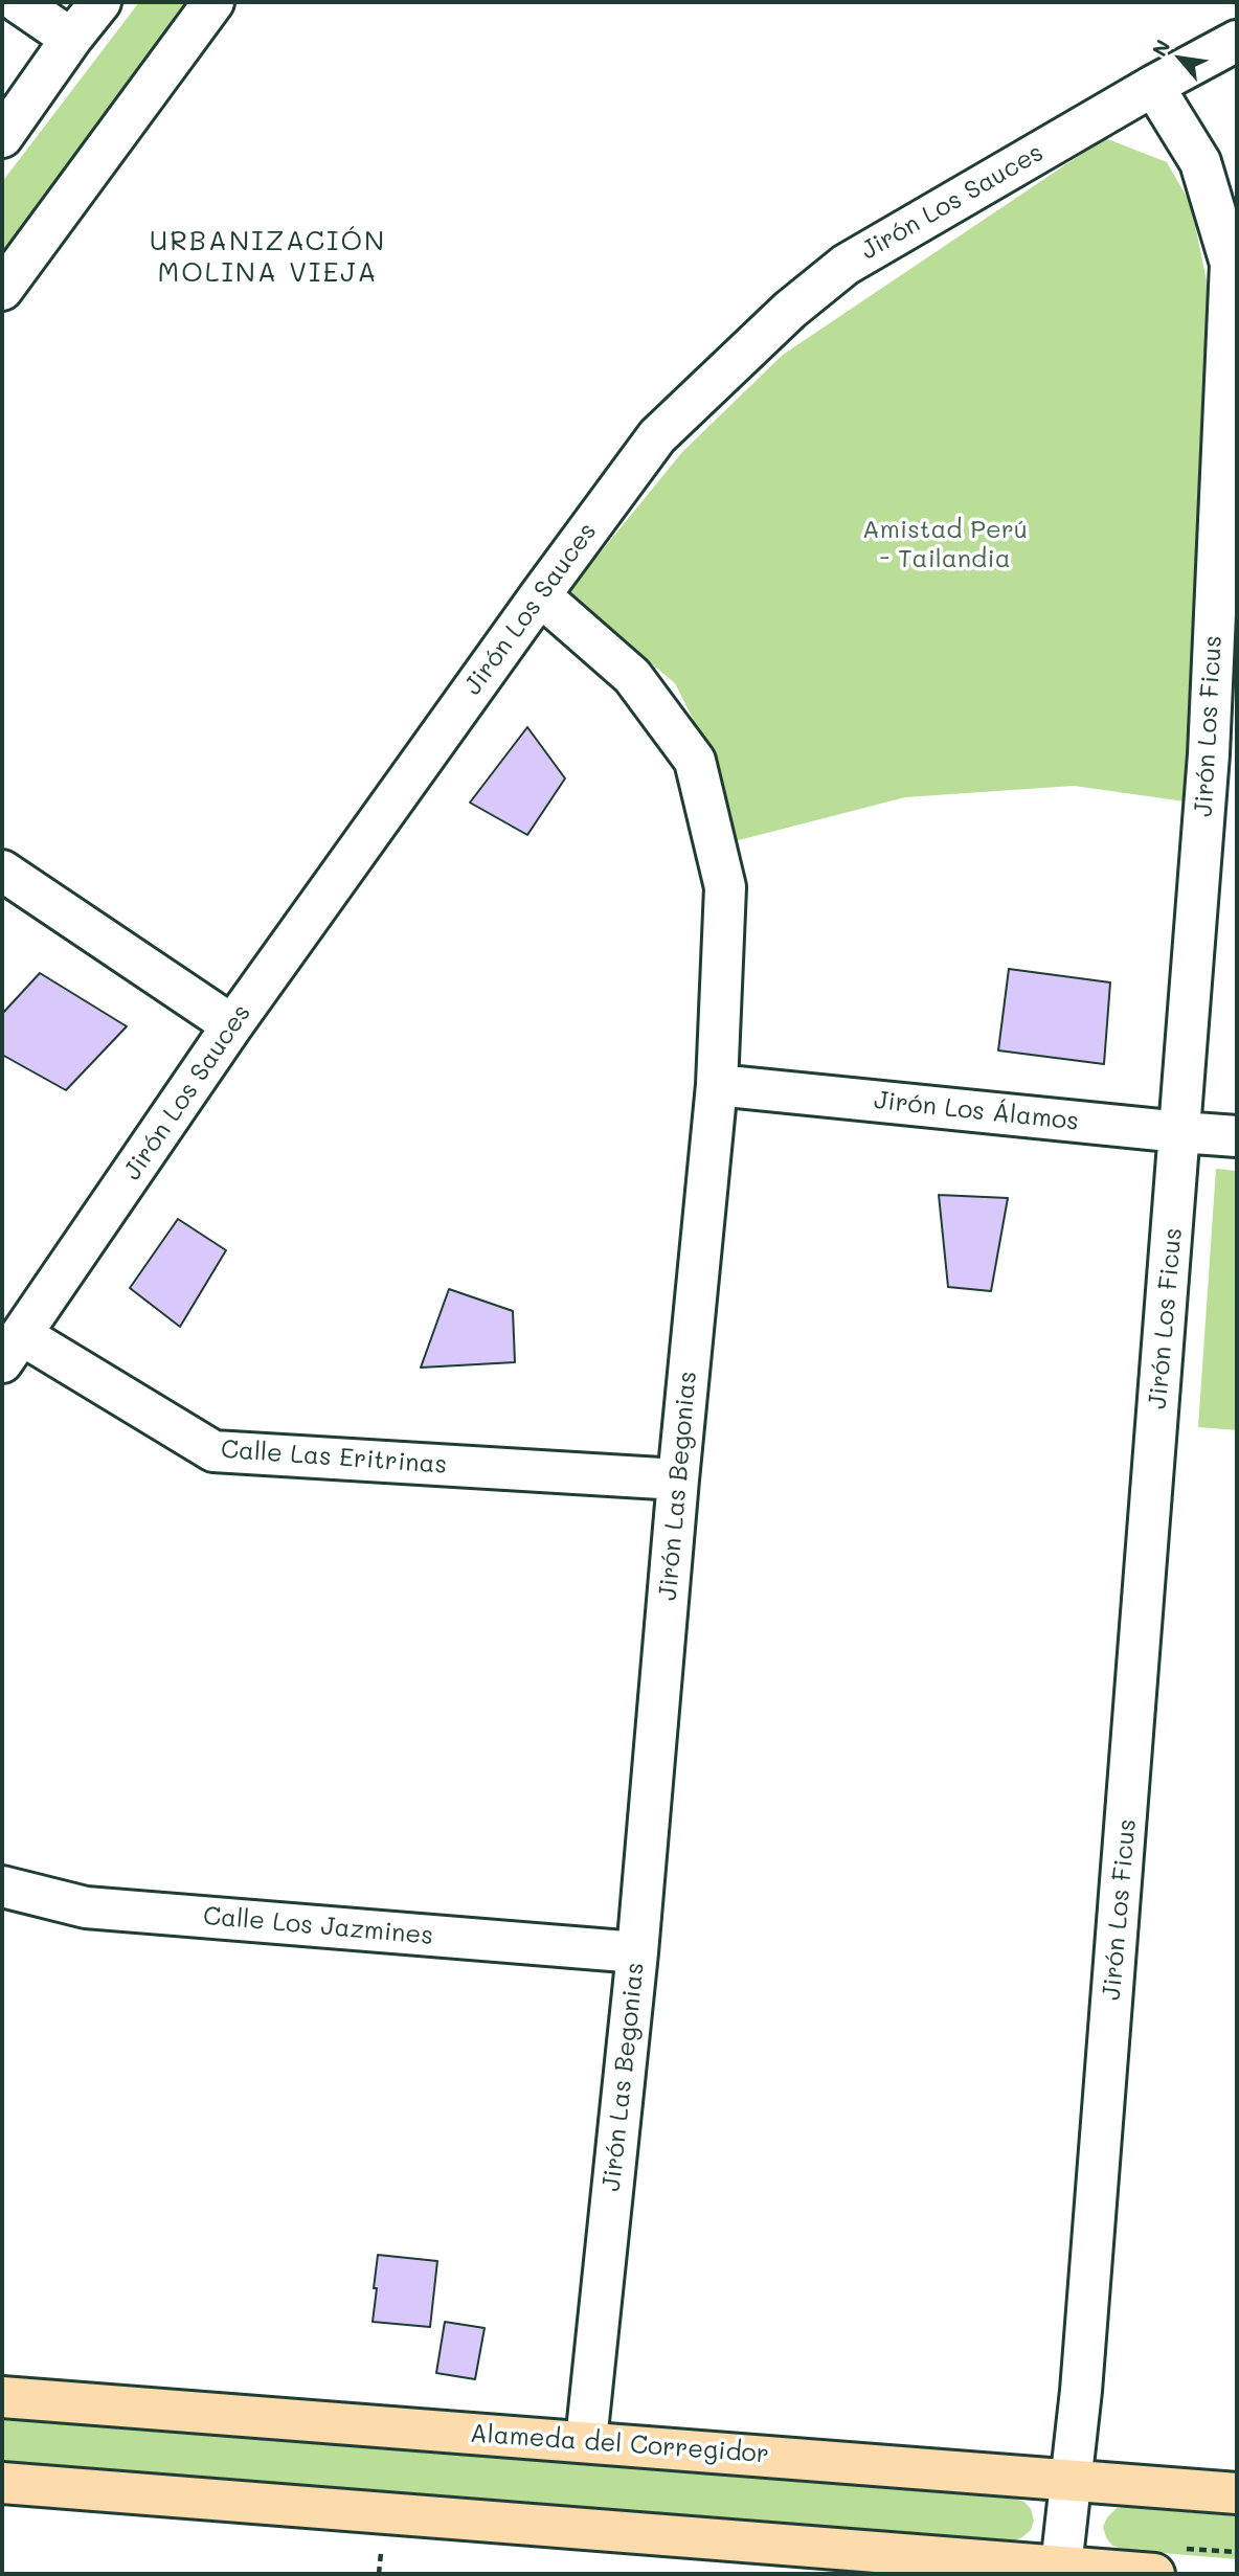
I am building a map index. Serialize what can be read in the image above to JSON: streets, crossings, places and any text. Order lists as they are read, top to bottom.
{
  "streets": {
    "main road": ["Alameda del Corregidor"],
    "street": [
      "Jirón Los Sauces",
      "Jirón Los Ficus",
      "Jirón Los Álamos",
      "Calle Las Eritrinas",
      "Jirón Las Begonias",
      "Calle Los Jazmines"
    ]
  },
  "crossings": [
    ["Jirón Los Sauces", "Jirón Los Ficus"],
    ["Jirón Los Sauces", "Calle Las Eritrinas"],
    ["Jirón Los Sauces", "Jirón Las Begonias"],
    ["Jirón Los Ficus", "Jirón Los Álamos"],
    ["Jirón Los Ficus", "Alameda del Corregidor"],
    ["Jirón Los Álamos", "Jirón Las Begonias"],
    ["Calle Las Eritrinas", "Jirón Las Begonias"],
    ["Jirón Las Begonias", "Calle Los Jazmines"],
    ["Jirón Las Begonias", "Alameda del Corregidor"]
  ],
  "districts": ["URBANIZACIÓN MOLINA VIEJA"],
  "parks": ["Amistad Perú - Tailandia"],
  "north": "top left"
}
